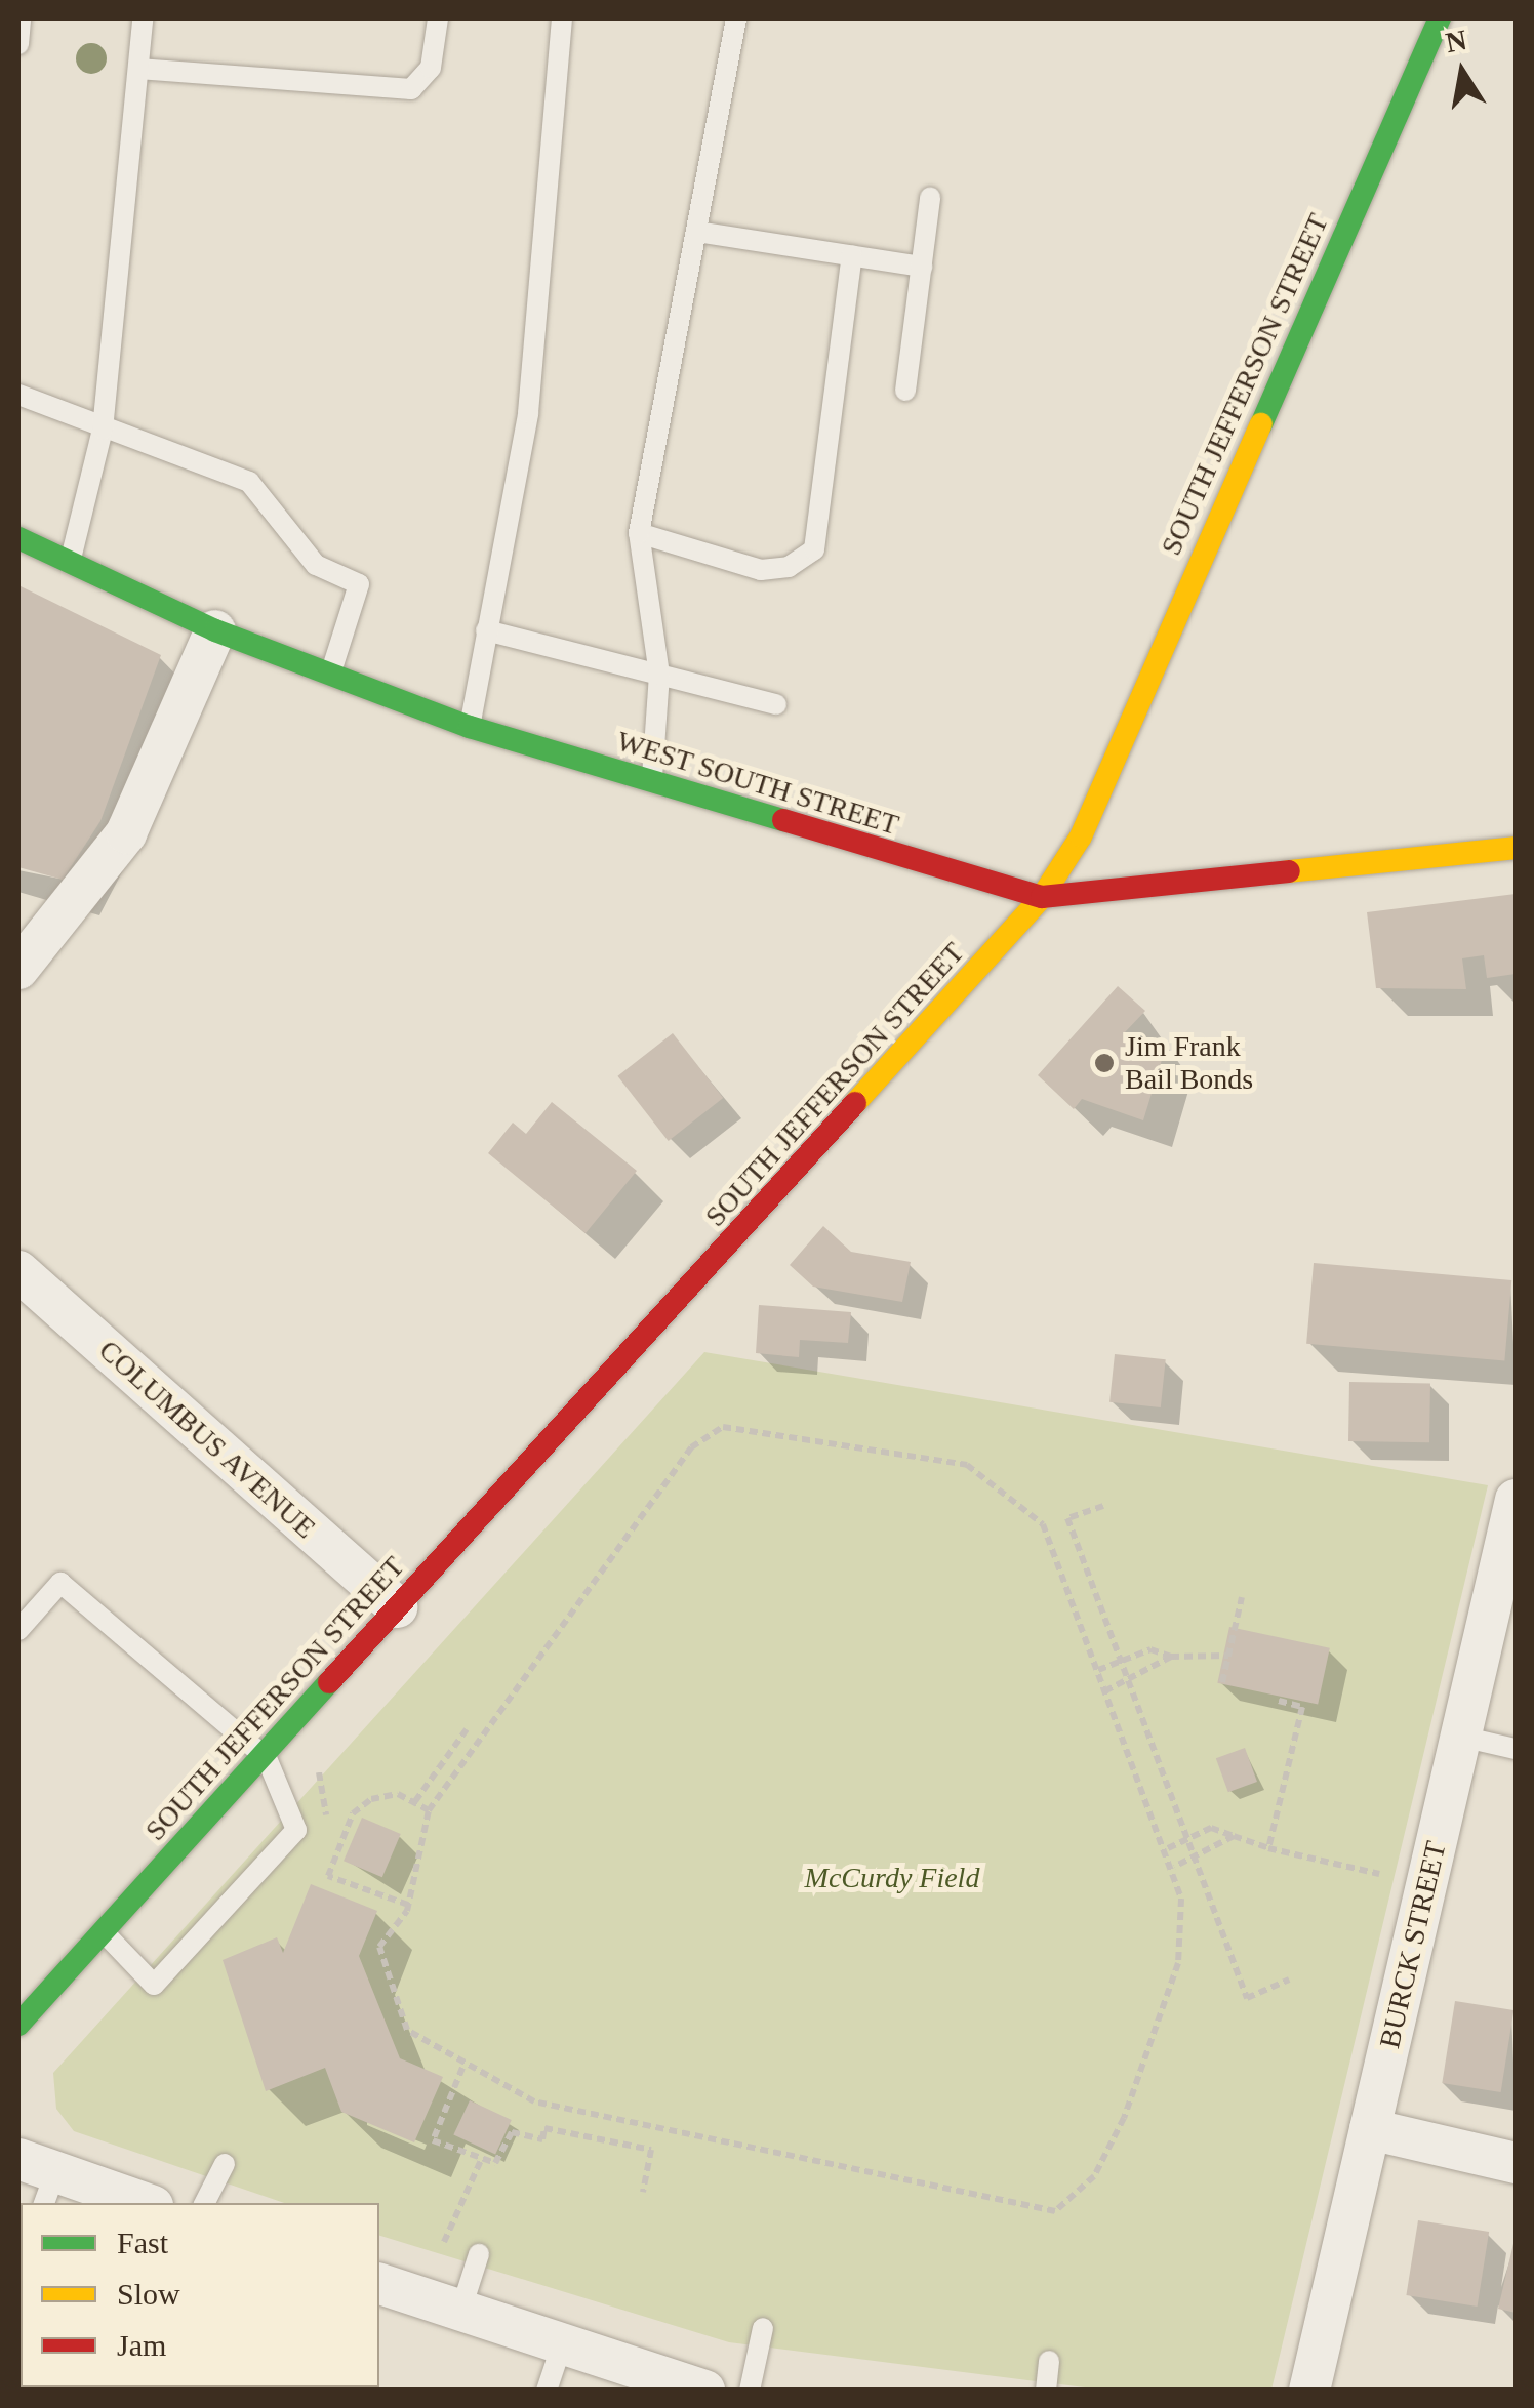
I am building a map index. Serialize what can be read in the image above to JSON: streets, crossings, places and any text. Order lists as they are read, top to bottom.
{
  "streets": {
    "main road": ["SOUTH JEFFERSON STREET", "WEST SOUTH STREET"],
    "street": ["COLUMBUS AVENUE", "BURCK STREET"]
  },
  "crossings": [
    ["SOUTH JEFFERSON STREET", "WEST SOUTH STREET"],
    ["SOUTH JEFFERSON STREET", "COLUMBUS AVENUE"]
  ],
  "parks": ["McCurdy Field"],
  "places": ["Jim Frank Bail Bonds"],
  "legend": ["Fast", "Slow", "Jam"],
  "north": "top"
}
